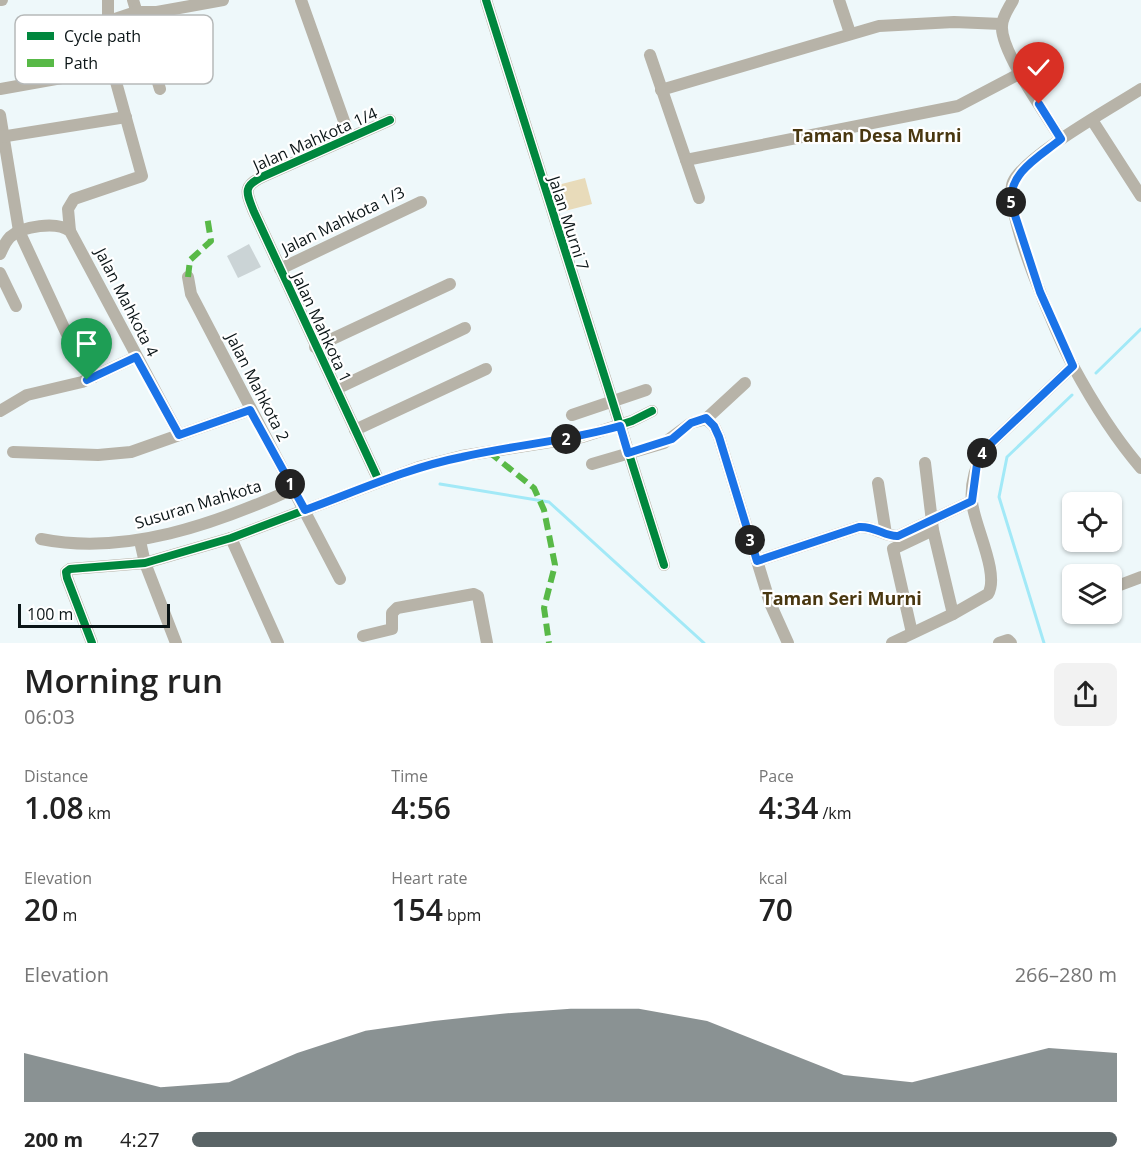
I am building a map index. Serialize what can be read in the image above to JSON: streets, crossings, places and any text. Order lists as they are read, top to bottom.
{
  "streets": {
    "street": [
      "Jalan Mahkota 1/4",
      "Jalan Mahkota 1/3",
      "Jalan Murni 7",
      "Jalan Mahkota 4",
      "Jalan Mahkota 1",
      "Jalan Mahkota 2",
      "Susuran Mahkota"
    ]
  },
  "crossings": [
    ["Jalan Mahkota 1/4", "Jalan Mahkota 1"],
    ["Jalan Mahkota 1/3", "Jalan Mahkota 1"],
    ["Jalan Mahkota 2", "Susuran Mahkota"]
  ],
  "districts": ["Taman Desa Murni", "Taman Seri Murni"],
  "legend": ["Cycle path", "Path"],
  "scale_bar": "100 m",
  "page": {
    "pins": [
      "5",
      "2",
      "4",
      "1",
      "3"
    ],
    "scale": "100 m",
    "heading": ["Morning run", "06:03"],
    "stats": [
      ["Distance", "1.08 km"],
      ["Time", "4:56"],
      ["Pace", "4:34 /km"],
      ["Elevation", "20 m"],
      ["Heart rate", "154 bpm"],
      ["kcal", "70"]
    ],
    "chart": ["Elevation", "266–280 m"],
    "list": [
      {
        "name": "200 m",
        "note": "4:27"
      }
    ]
  }
}
